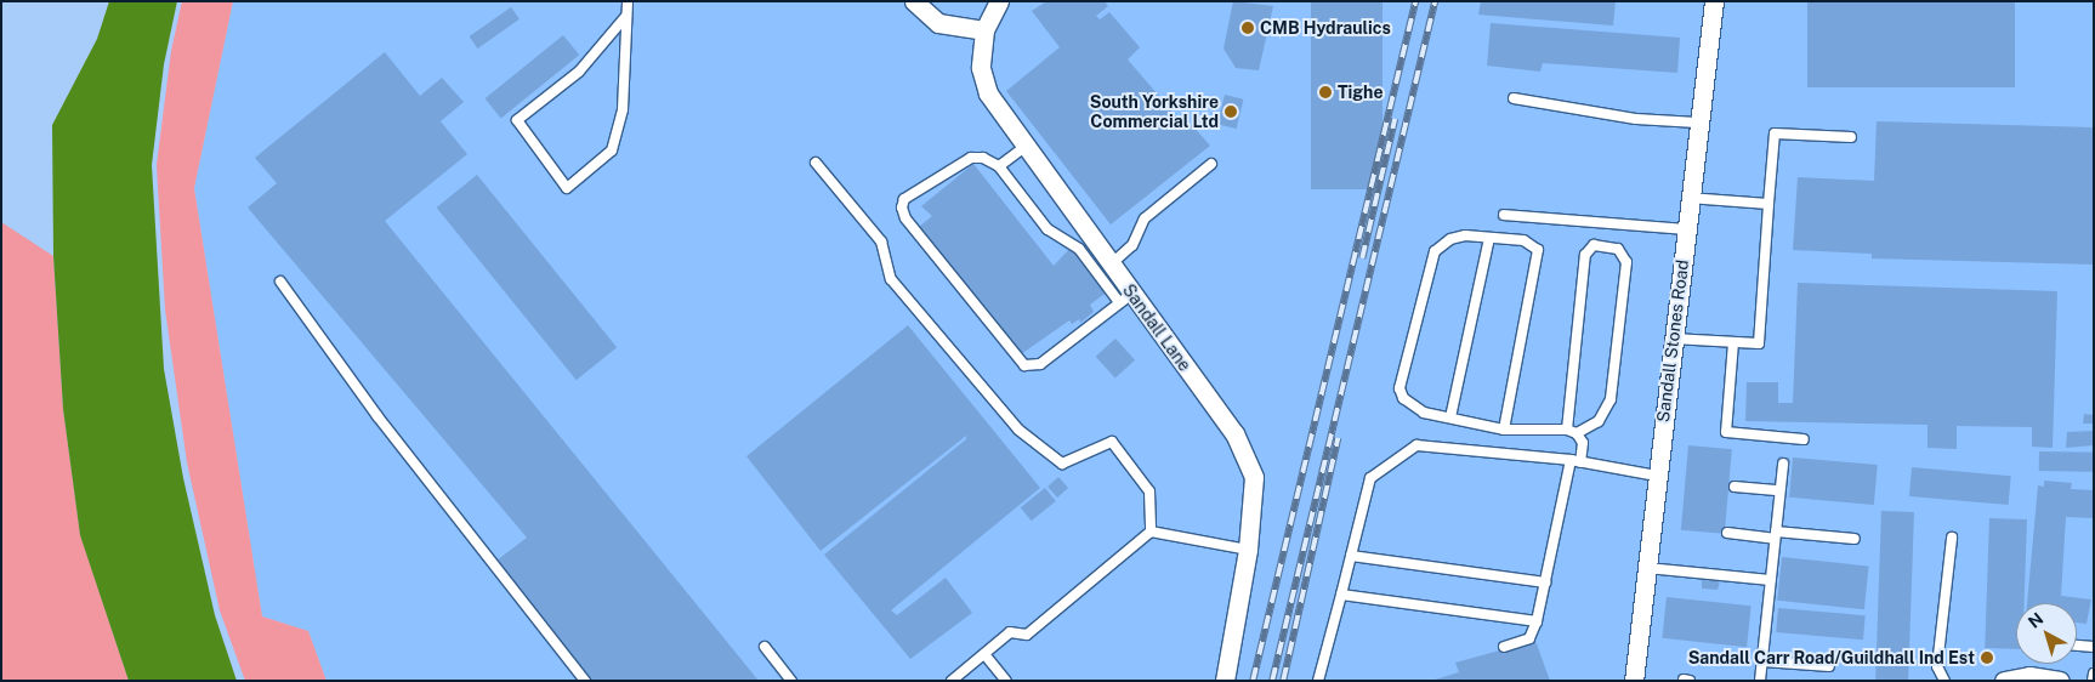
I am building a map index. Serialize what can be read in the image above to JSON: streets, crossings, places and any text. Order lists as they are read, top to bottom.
{
  "streets": {
    "street": ["Sandall Lane", "Sandall Stones Road"]
  },
  "places": [
    "CMB Hydraulics",
    "Tighe",
    "South Yorkshire Commercial Ltd",
    "Sandall Carr Road/Guildhall Ind Est"
  ],
  "north": "top left"
}
